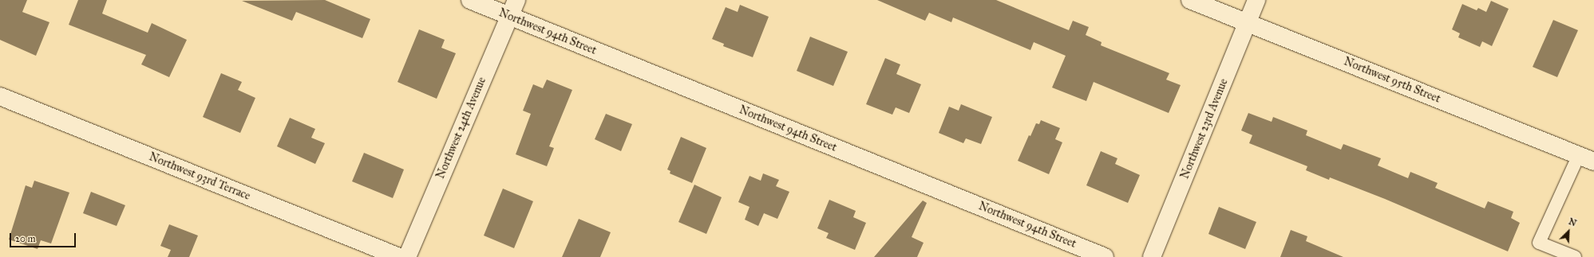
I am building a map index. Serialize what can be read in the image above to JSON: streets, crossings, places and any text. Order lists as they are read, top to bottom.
{
  "streets": {
    "street": [
      "Northwest 94th Street",
      "Northwest 95th Street",
      "Northwest 24th Avenue",
      "Northwest 23rd Avenue",
      "Northwest 93rd Terrace"
    ]
  },
  "crossings": [
    ["Northwest 94th Street", "Northwest 24th Avenue"],
    ["Northwest 95th Street", "Northwest 23rd Avenue"]
  ],
  "scale_bar": "20 m",
  "north": "top right"
}
